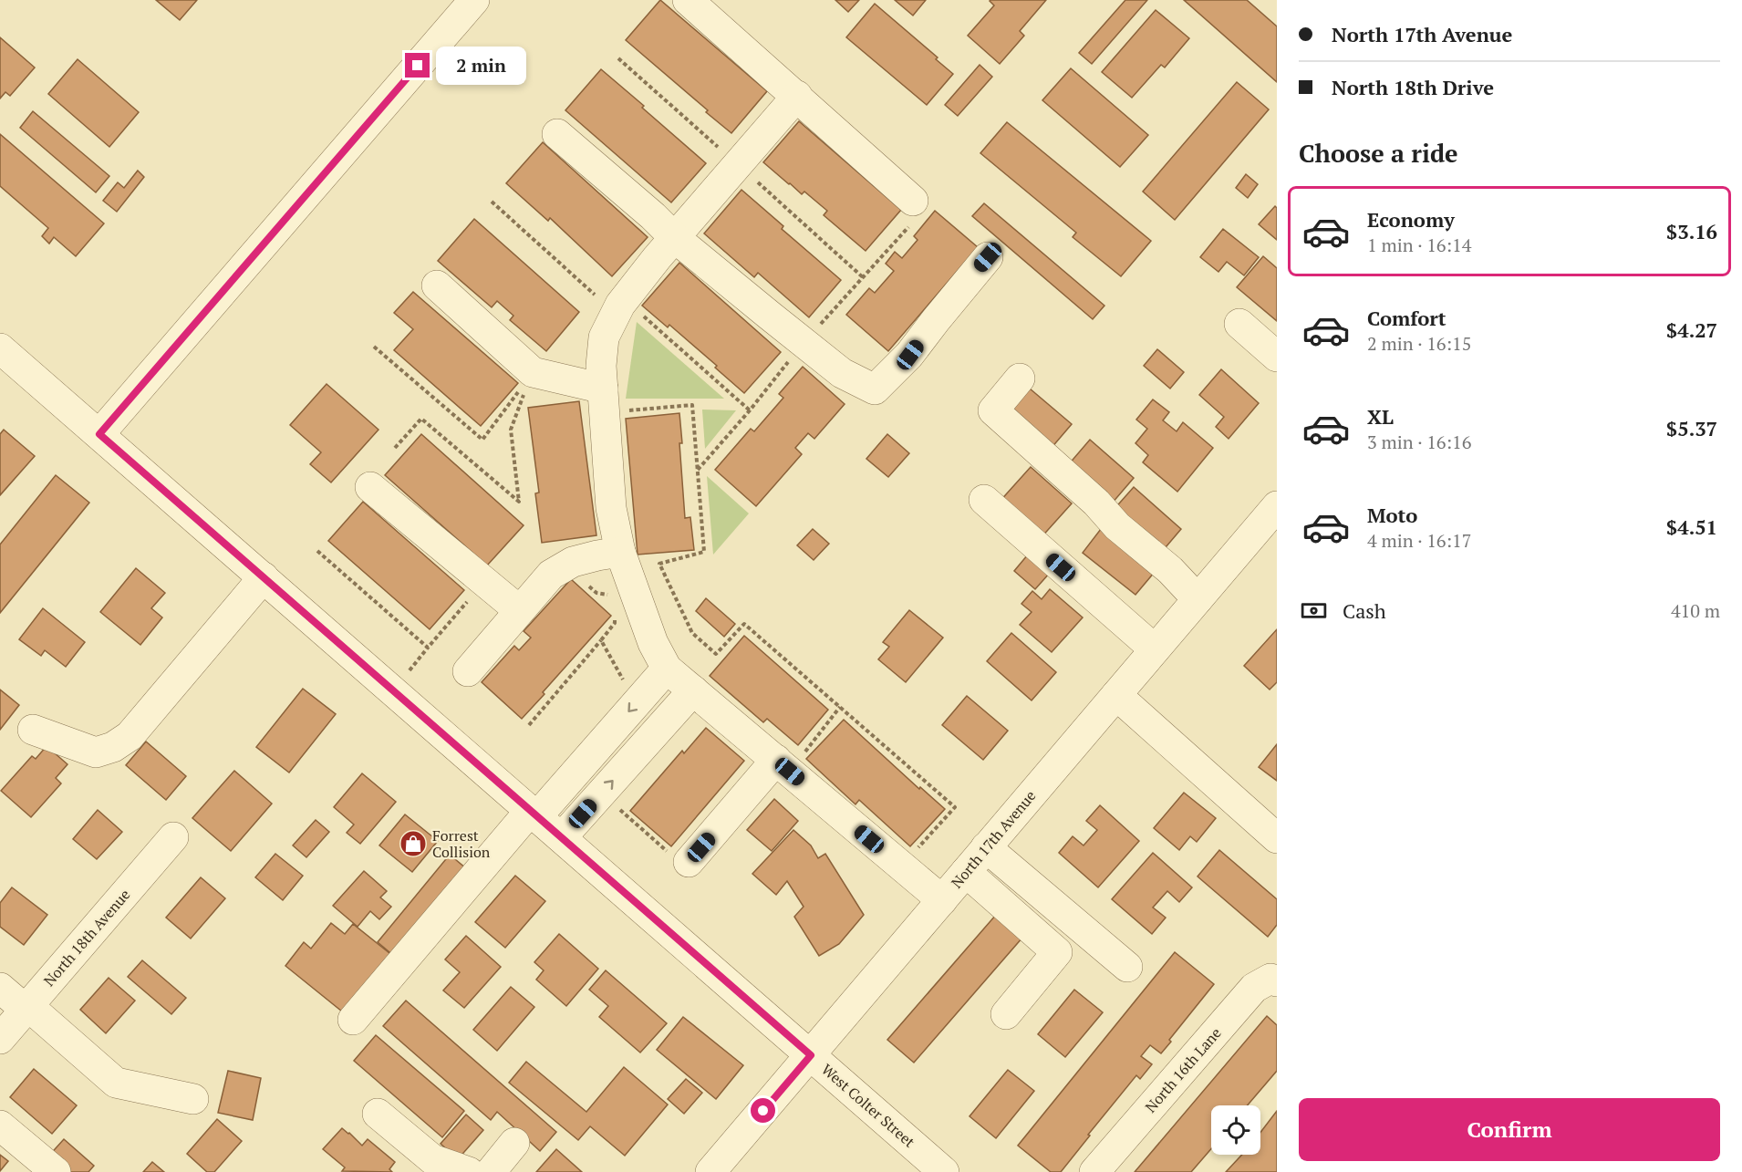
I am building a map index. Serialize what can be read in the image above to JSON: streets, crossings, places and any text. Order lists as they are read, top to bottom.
{
  "streets": {
    "street": [
      "North 17th Avenue",
      "North 18th Avenue",
      "North 16th Lane",
      "West Colter Street"
    ]
  },
  "crossings": [
    ["North 17th Avenue", "West Colter Street"]
  ],
  "places": {
    "shop": ["Forrest Collision"]
  },
  "page": {
    "banner": ["North 17th Avenue", "North 18th Drive"],
    "bubble": "2 min",
    "heading": "Choose a ride",
    "list": [
      {
        "name": "Economy",
        "note": "1 min · 16:14",
        "value": "$3.16"
      },
      {
        "name": "Comfort",
        "note": "2 min · 16:15",
        "value": "$4.27"
      },
      {
        "name": "XL",
        "note": "3 min · 16:16",
        "value": "$5.37"
      },
      {
        "name": "Moto",
        "note": "4 min · 16:17",
        "value": "$4.51"
      }
    ],
    "pay": ["Cash", "410 m"],
    "buttons": "Confirm"
  }
}
